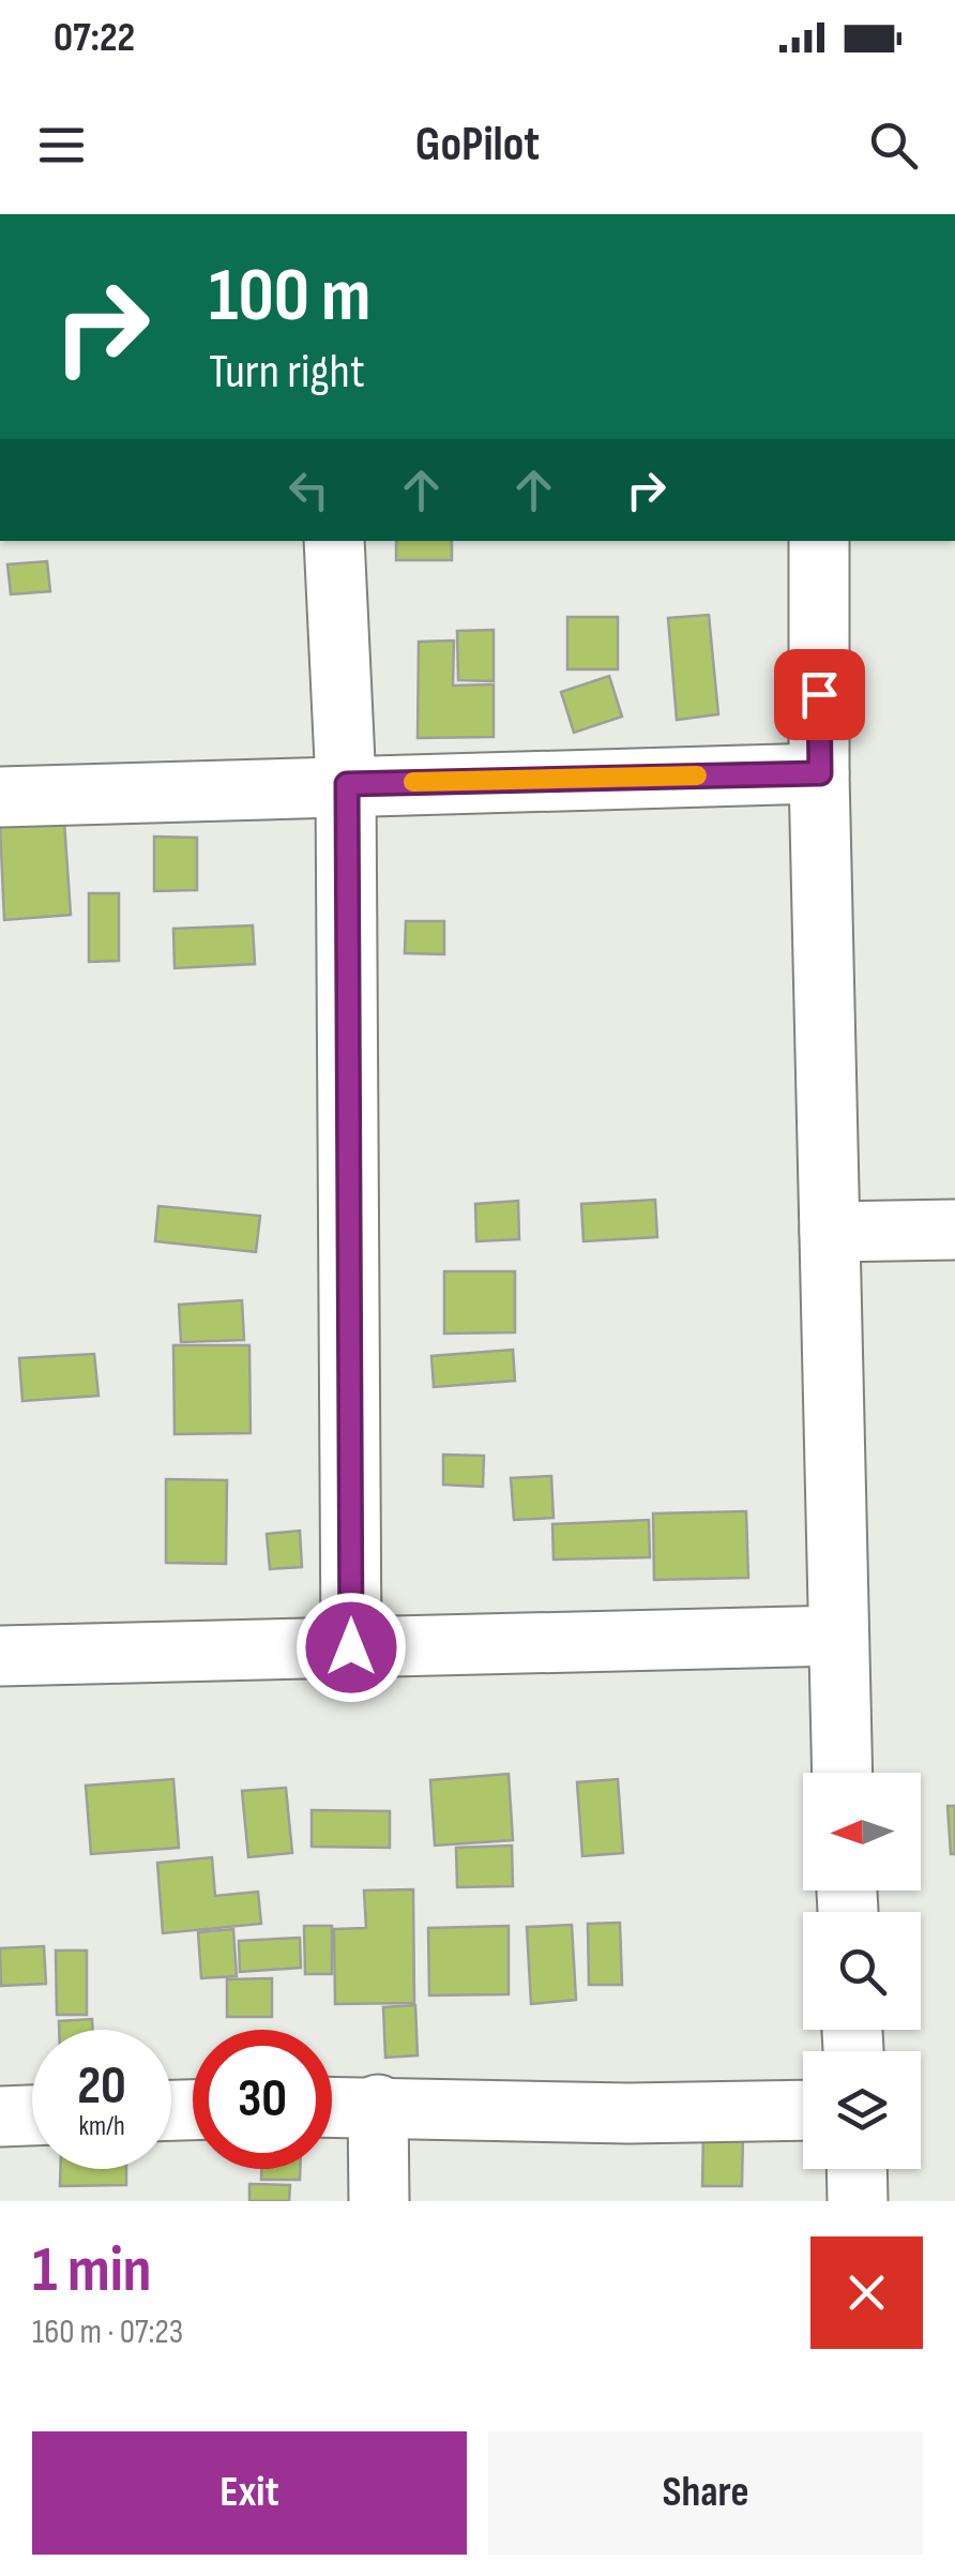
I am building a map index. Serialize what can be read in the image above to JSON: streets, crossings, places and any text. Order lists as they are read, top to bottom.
{
  "north": "left",
  "page": {
    "status": "07:22",
    "header": "GoPilot",
    "turn": ["100 m", "Turn right"],
    "speed": "20 km/h",
    "limit": "30",
    "heading": ["1 min", "160 m · 07:23"],
    "buttons": ["Exit", "Share"]
  }
}
